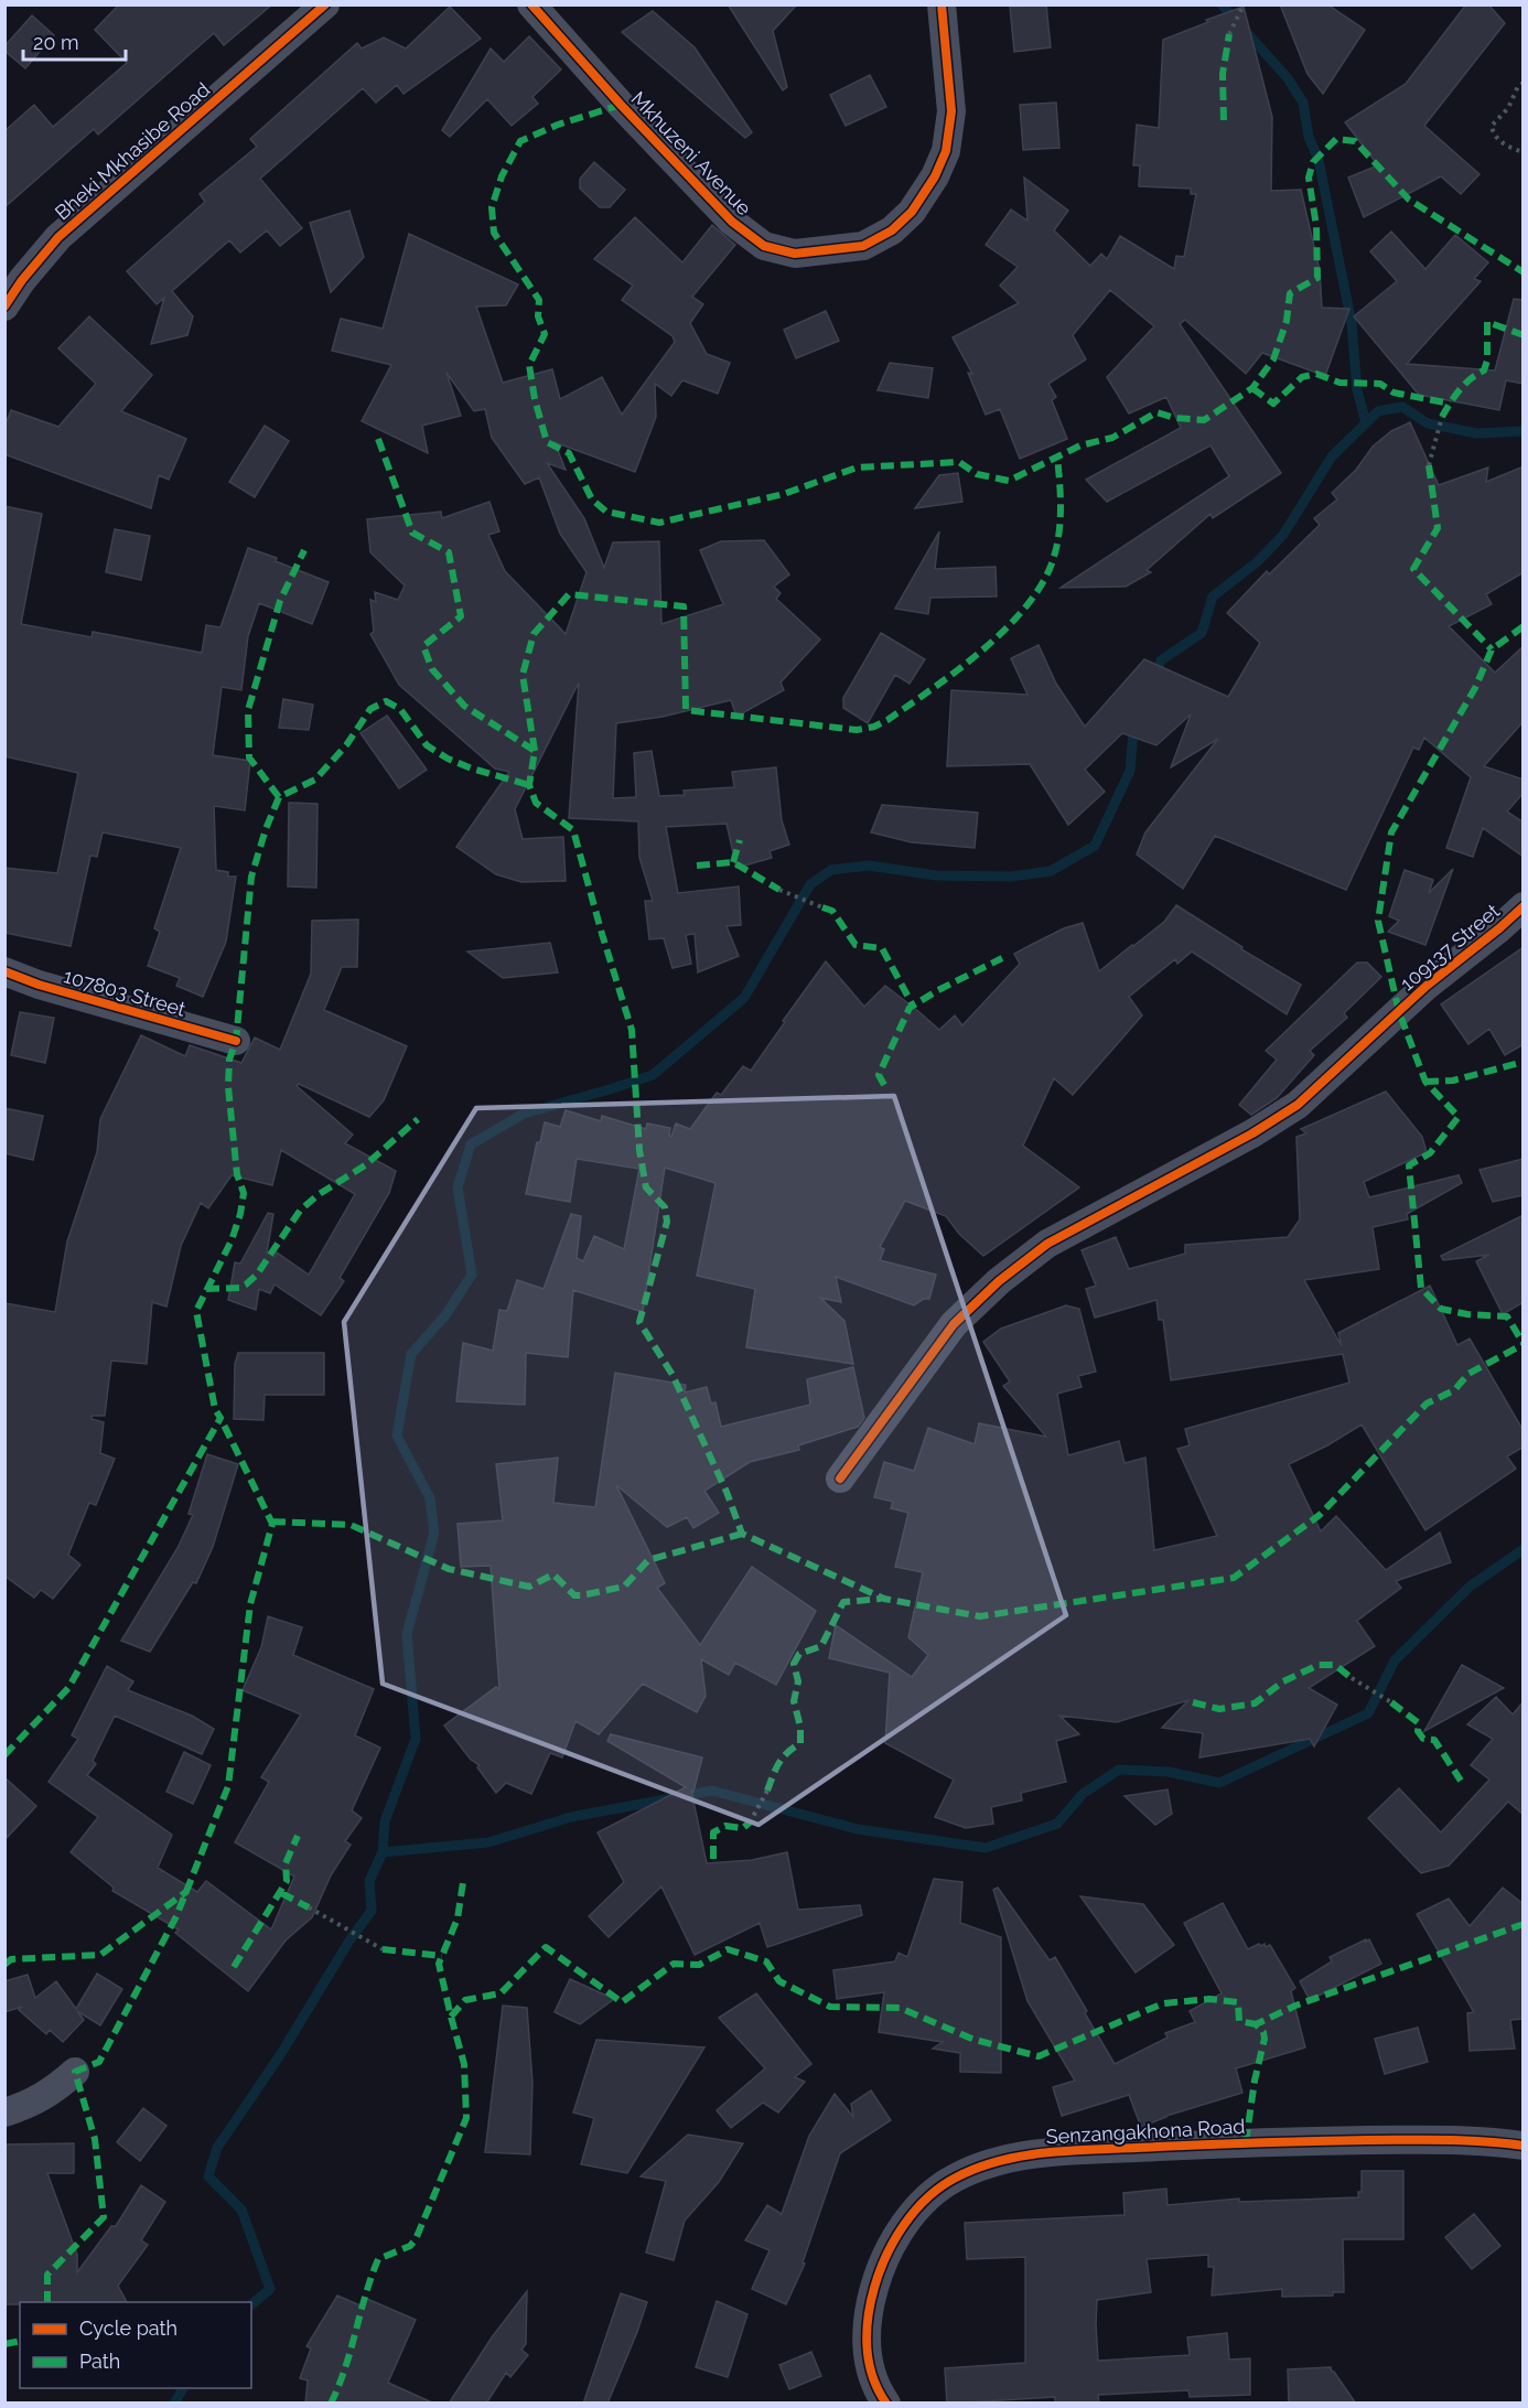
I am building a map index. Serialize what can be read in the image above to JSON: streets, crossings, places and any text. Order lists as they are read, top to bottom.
{
  "streets": {
    "street": [
      "Bheki Mkhasibe Road",
      "Mkhuzeni Avenue",
      "109137 Street",
      "107803 Street",
      "Senzangakhona Road"
    ]
  },
  "legend": ["Cycle path", "Path"],
  "scale_bar": "20 m"
}
